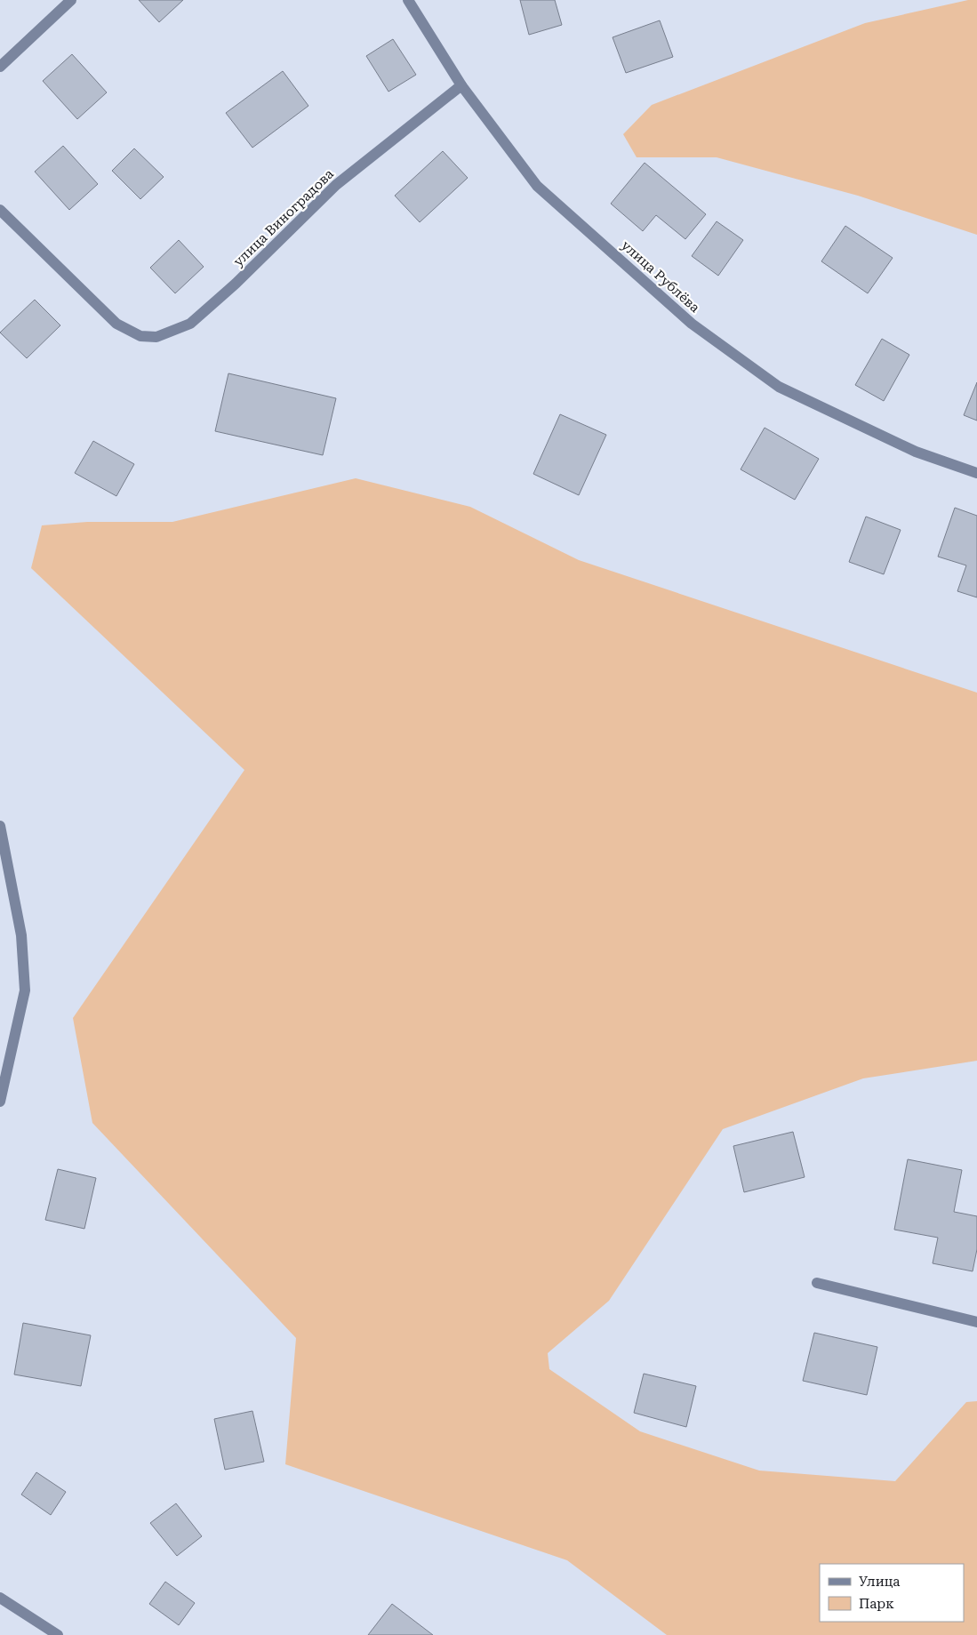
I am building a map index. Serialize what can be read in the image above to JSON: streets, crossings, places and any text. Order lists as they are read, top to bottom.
{
  "streets": {
    "street": ["улица Виноградова", "улица Рублёва"]
  },
  "crossings": [
    ["улица Виноградова", "улица Рублёва"]
  ],
  "legend": ["Улица", "Парк"]
}
